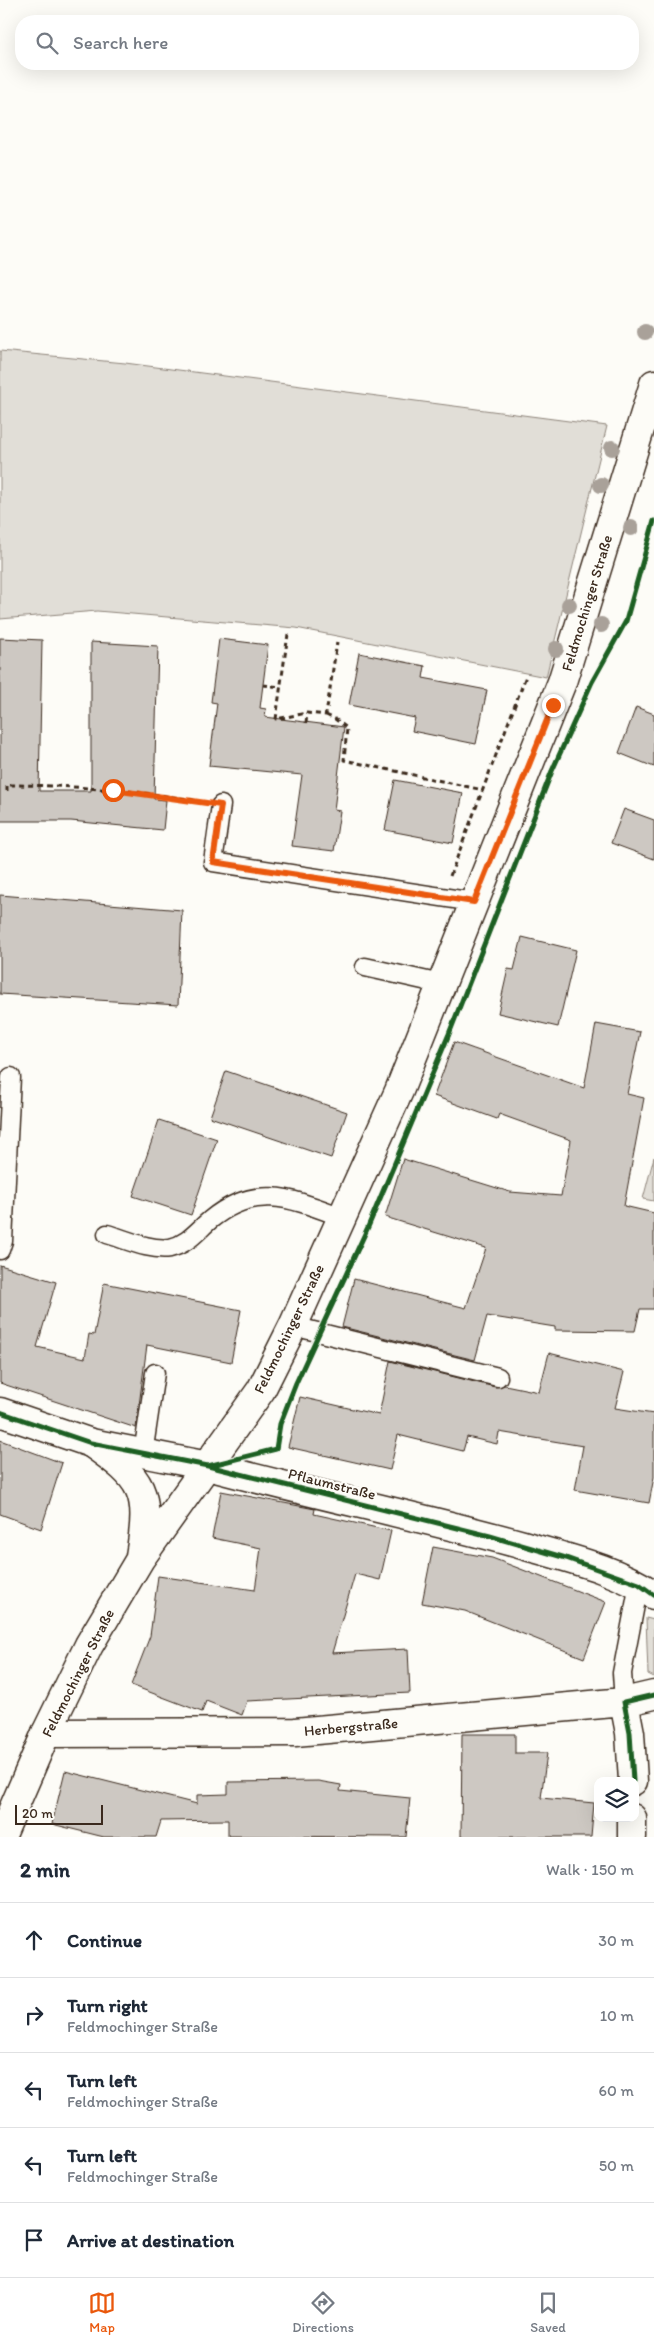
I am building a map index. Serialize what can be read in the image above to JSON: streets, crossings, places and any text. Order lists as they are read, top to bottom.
{
  "streets": {
    "main road": ["Feldmochinger Straße", "Pflaumstraße", "Herbergstraße"]
  },
  "crossings": [
    ["Feldmochinger Straße", "Pflaumstraße"],
    ["Feldmochinger Straße", "Herbergstraße"]
  ],
  "scale_bar": "20 m",
  "page": {
    "search": "Search here",
    "scale": "20 m",
    "heading": ["2 min", "Walk · 150 m"],
    "list": [
      ["Continue", "30 m"],
      ["Turn right", "Feldmochinger Straße", "10 m"],
      ["Turn left", "Feldmochinger Straße", "60 m"],
      ["Turn left", "Feldmochinger Straße", "50 m"],
      "Arrive at destination"
    ],
    "nav": ["Map", "Directions", "Saved"]
  }
}
